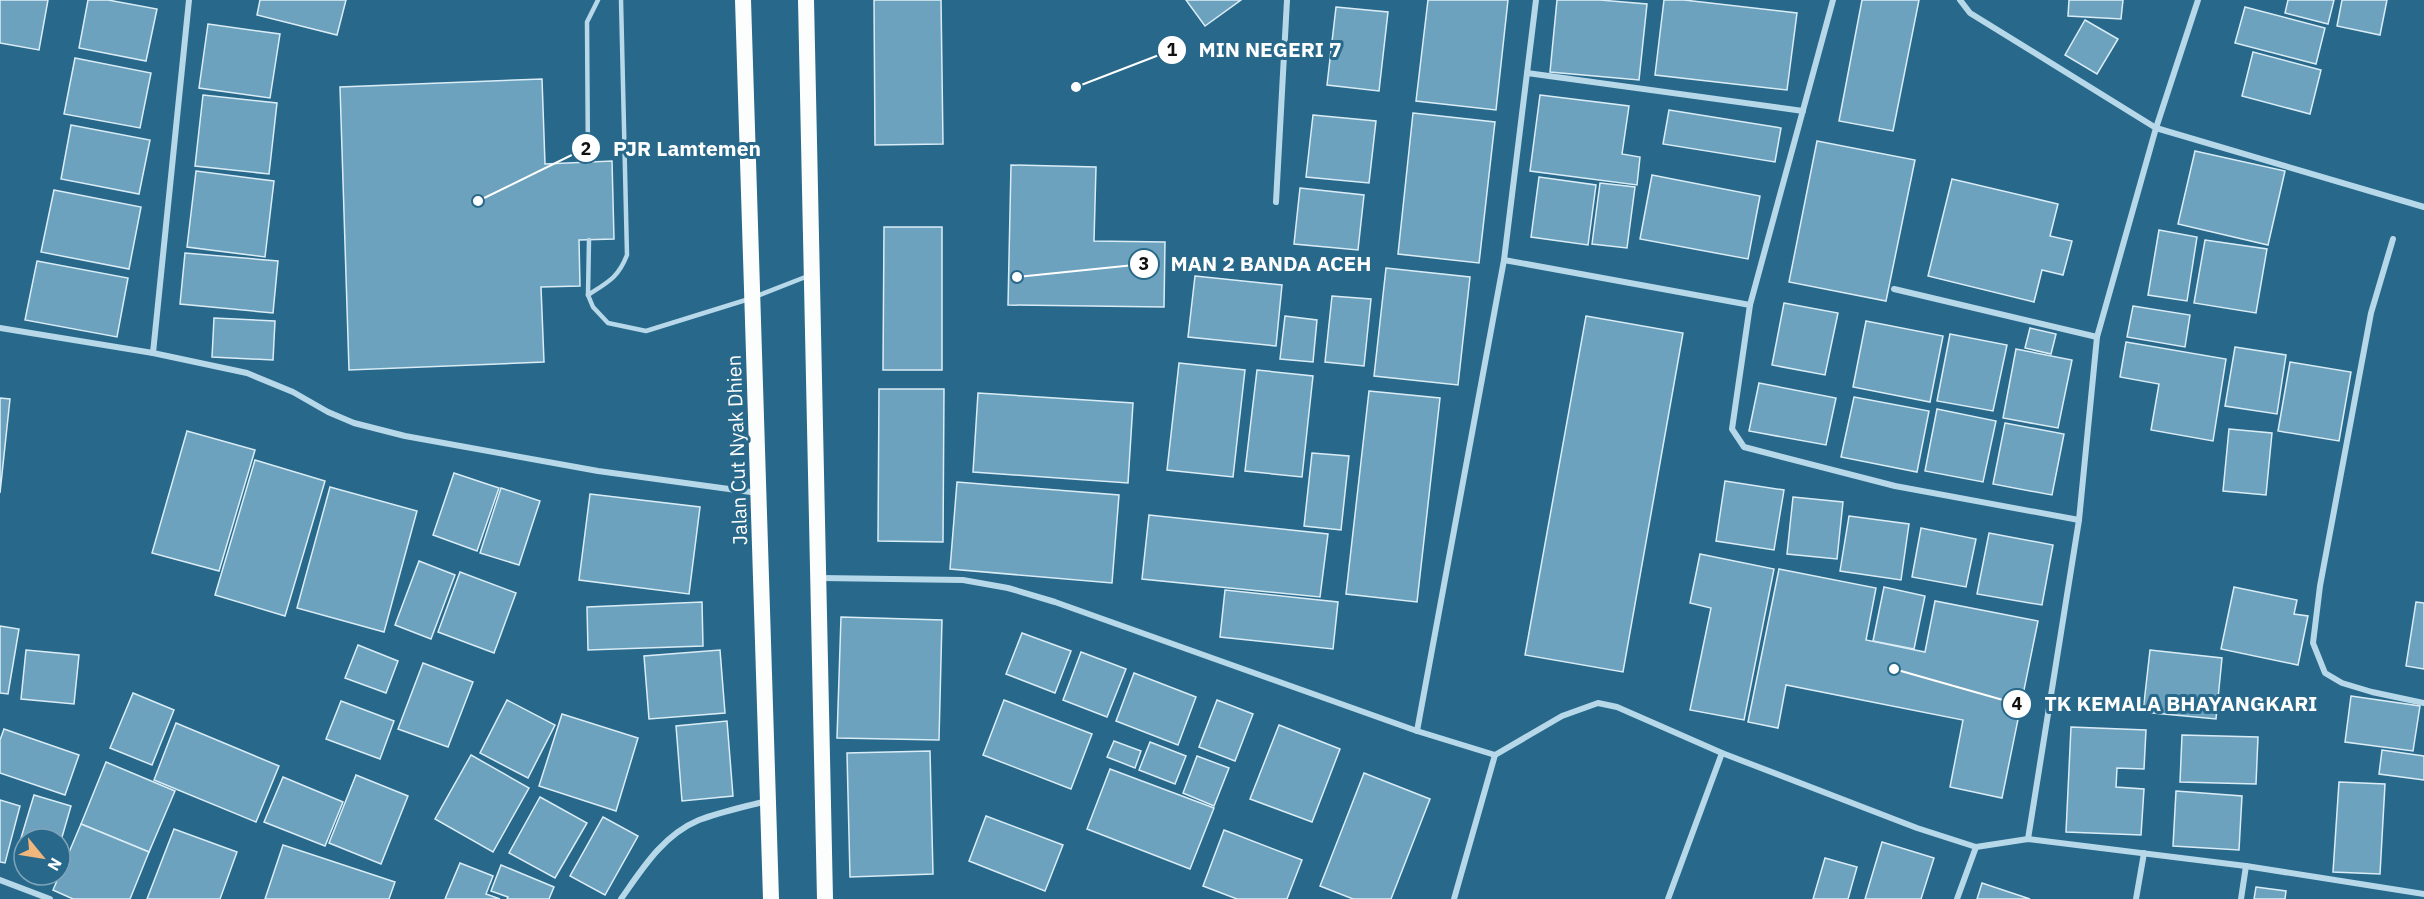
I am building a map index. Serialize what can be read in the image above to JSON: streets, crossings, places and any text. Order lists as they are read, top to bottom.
{
  "streets": {
    "highway": ["Jalan Cut Nyak Dhien"]
  },
  "places": [
    "MIN NEGERI 7",
    "PJR Lamtemen",
    "MAN 2 BANDA ACEH",
    "TK KEMALA BHAYANGKARI"
  ],
  "north": "bottom right"
}
